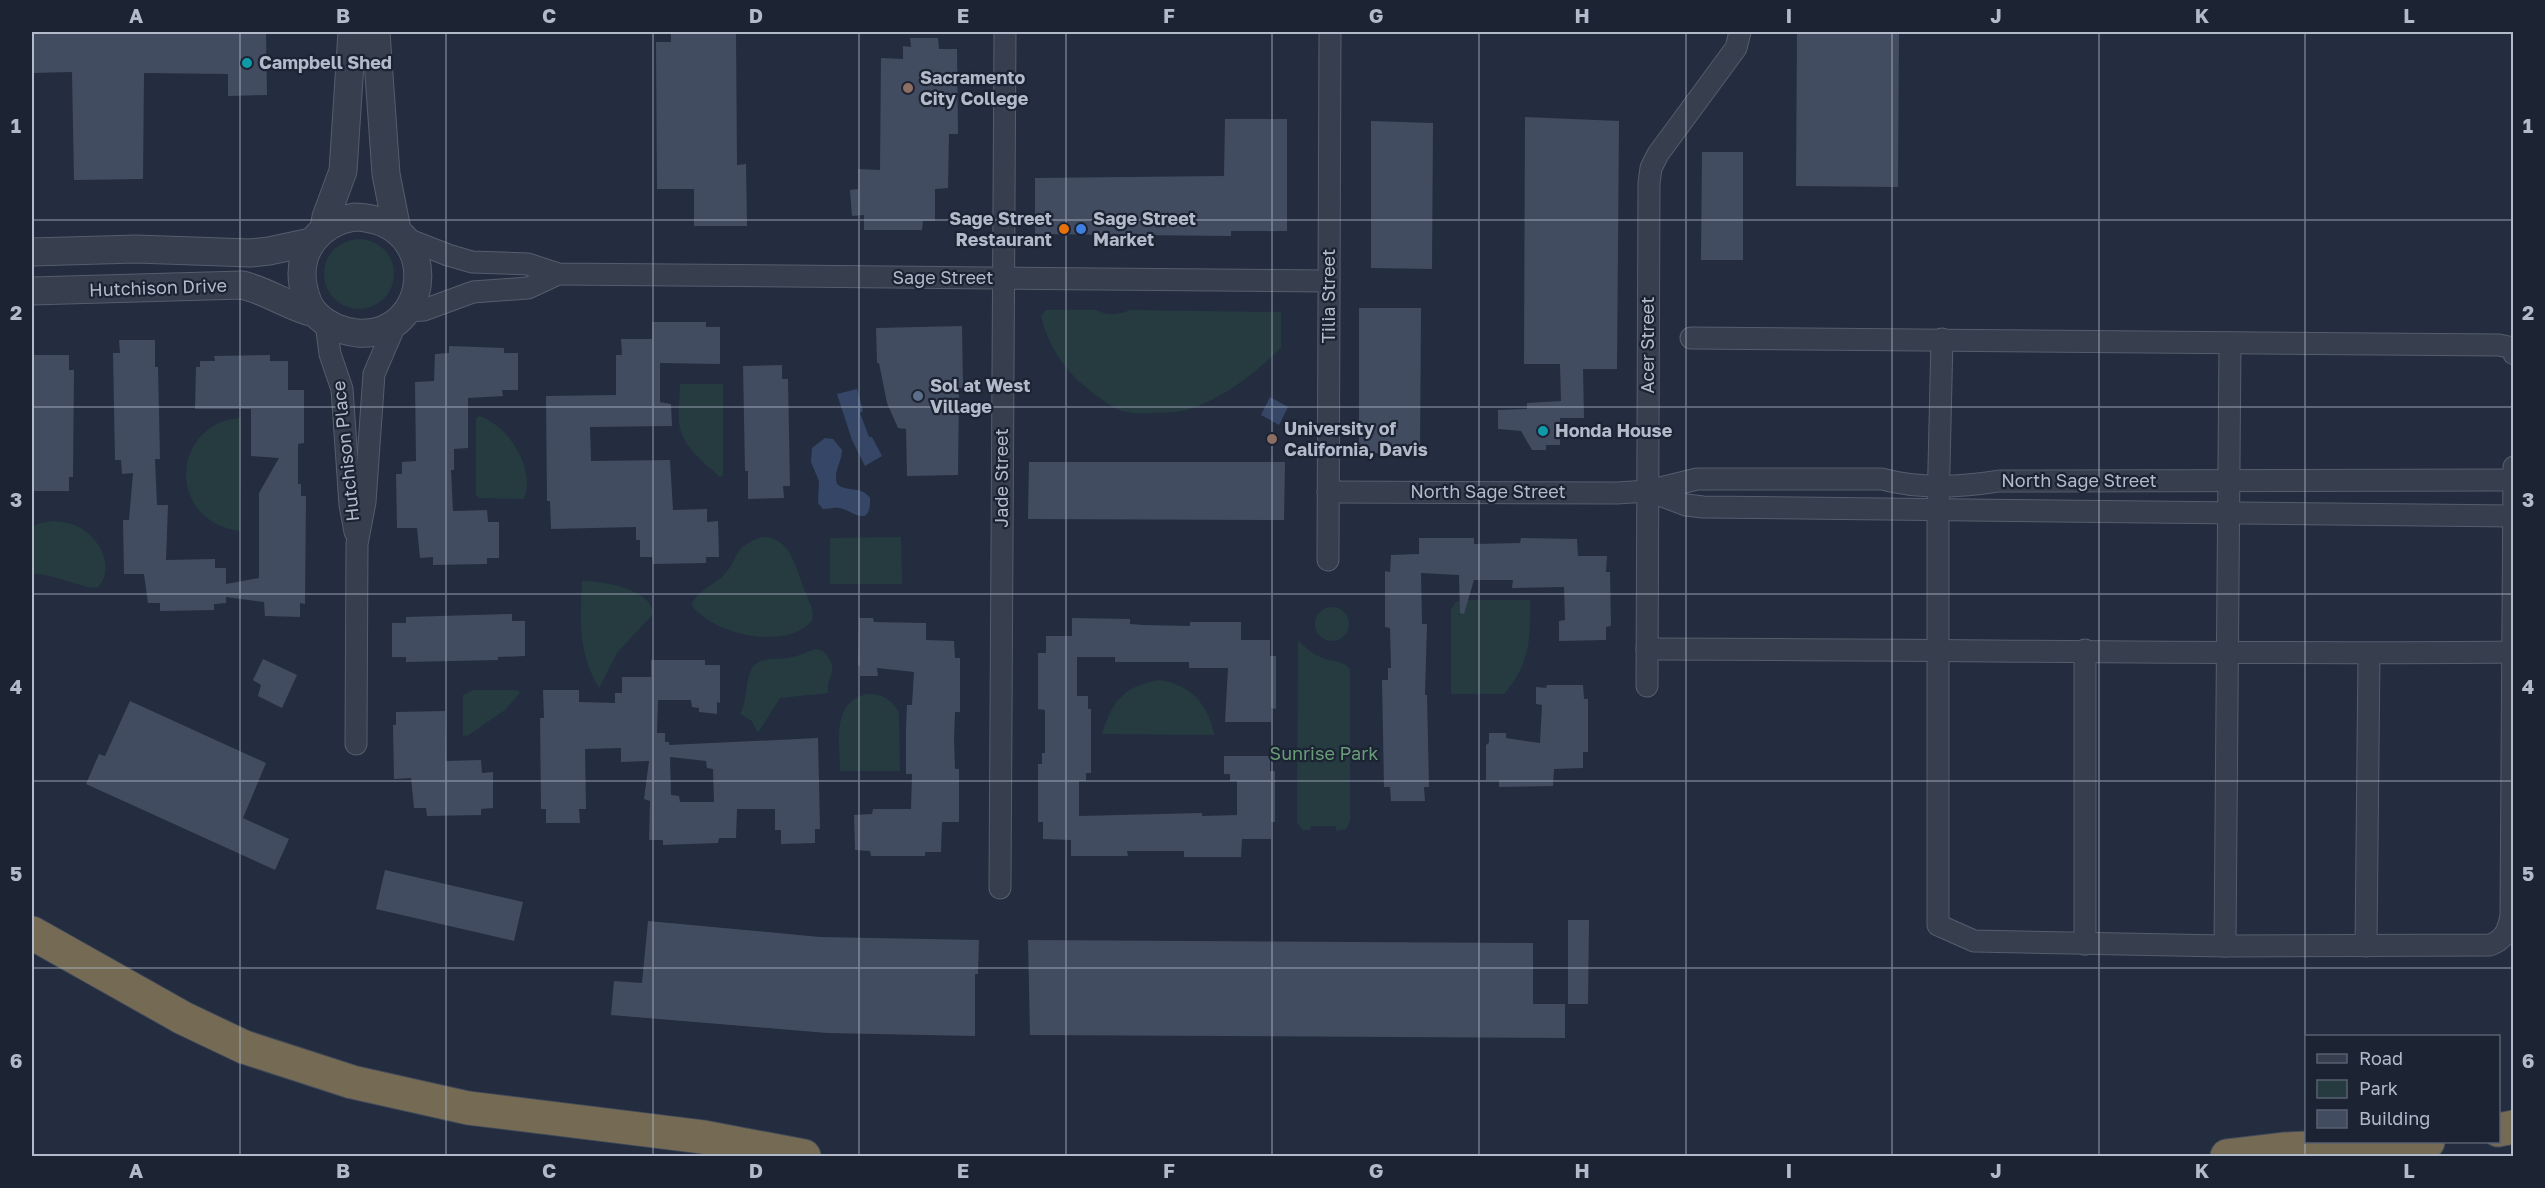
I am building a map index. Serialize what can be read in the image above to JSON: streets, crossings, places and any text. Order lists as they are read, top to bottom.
{
  "streets": {
    "street": [
      "Sage Street",
      "Hutchison Drive",
      "Tilia Street",
      "Acer Street",
      "Hutchison Place",
      "Jade Street",
      "North Sage Street"
    ]
  },
  "crossings": [
    ["Sage Street", "Hutchison Drive"],
    ["Sage Street", "Tilia Street"],
    ["Sage Street", "Hutchison Place"],
    ["Sage Street", "Jade Street"],
    ["Hutchison Drive", "Hutchison Place"],
    ["Tilia Street", "North Sage Street"],
    ["Acer Street", "North Sage Street"]
  ],
  "parks": ["Sunrise Park"],
  "places": [
    "Campbell Shed",
    "Sacramento City College",
    "Sage Street Restaurant",
    "Sage Street Market",
    "Sol at West Village",
    "Honda House",
    "University of California, Davis"
  ],
  "legend": ["Road", "Park", "Building"],
  "grid": {
    "columns": [
      "A",
      "B",
      "C",
      "D",
      "E",
      "F",
      "G",
      "H",
      "I",
      "J",
      "K",
      "L"
    ],
    "rows": [
      "1",
      "2",
      "3",
      "4",
      "5",
      "6"
    ]
  }
}
